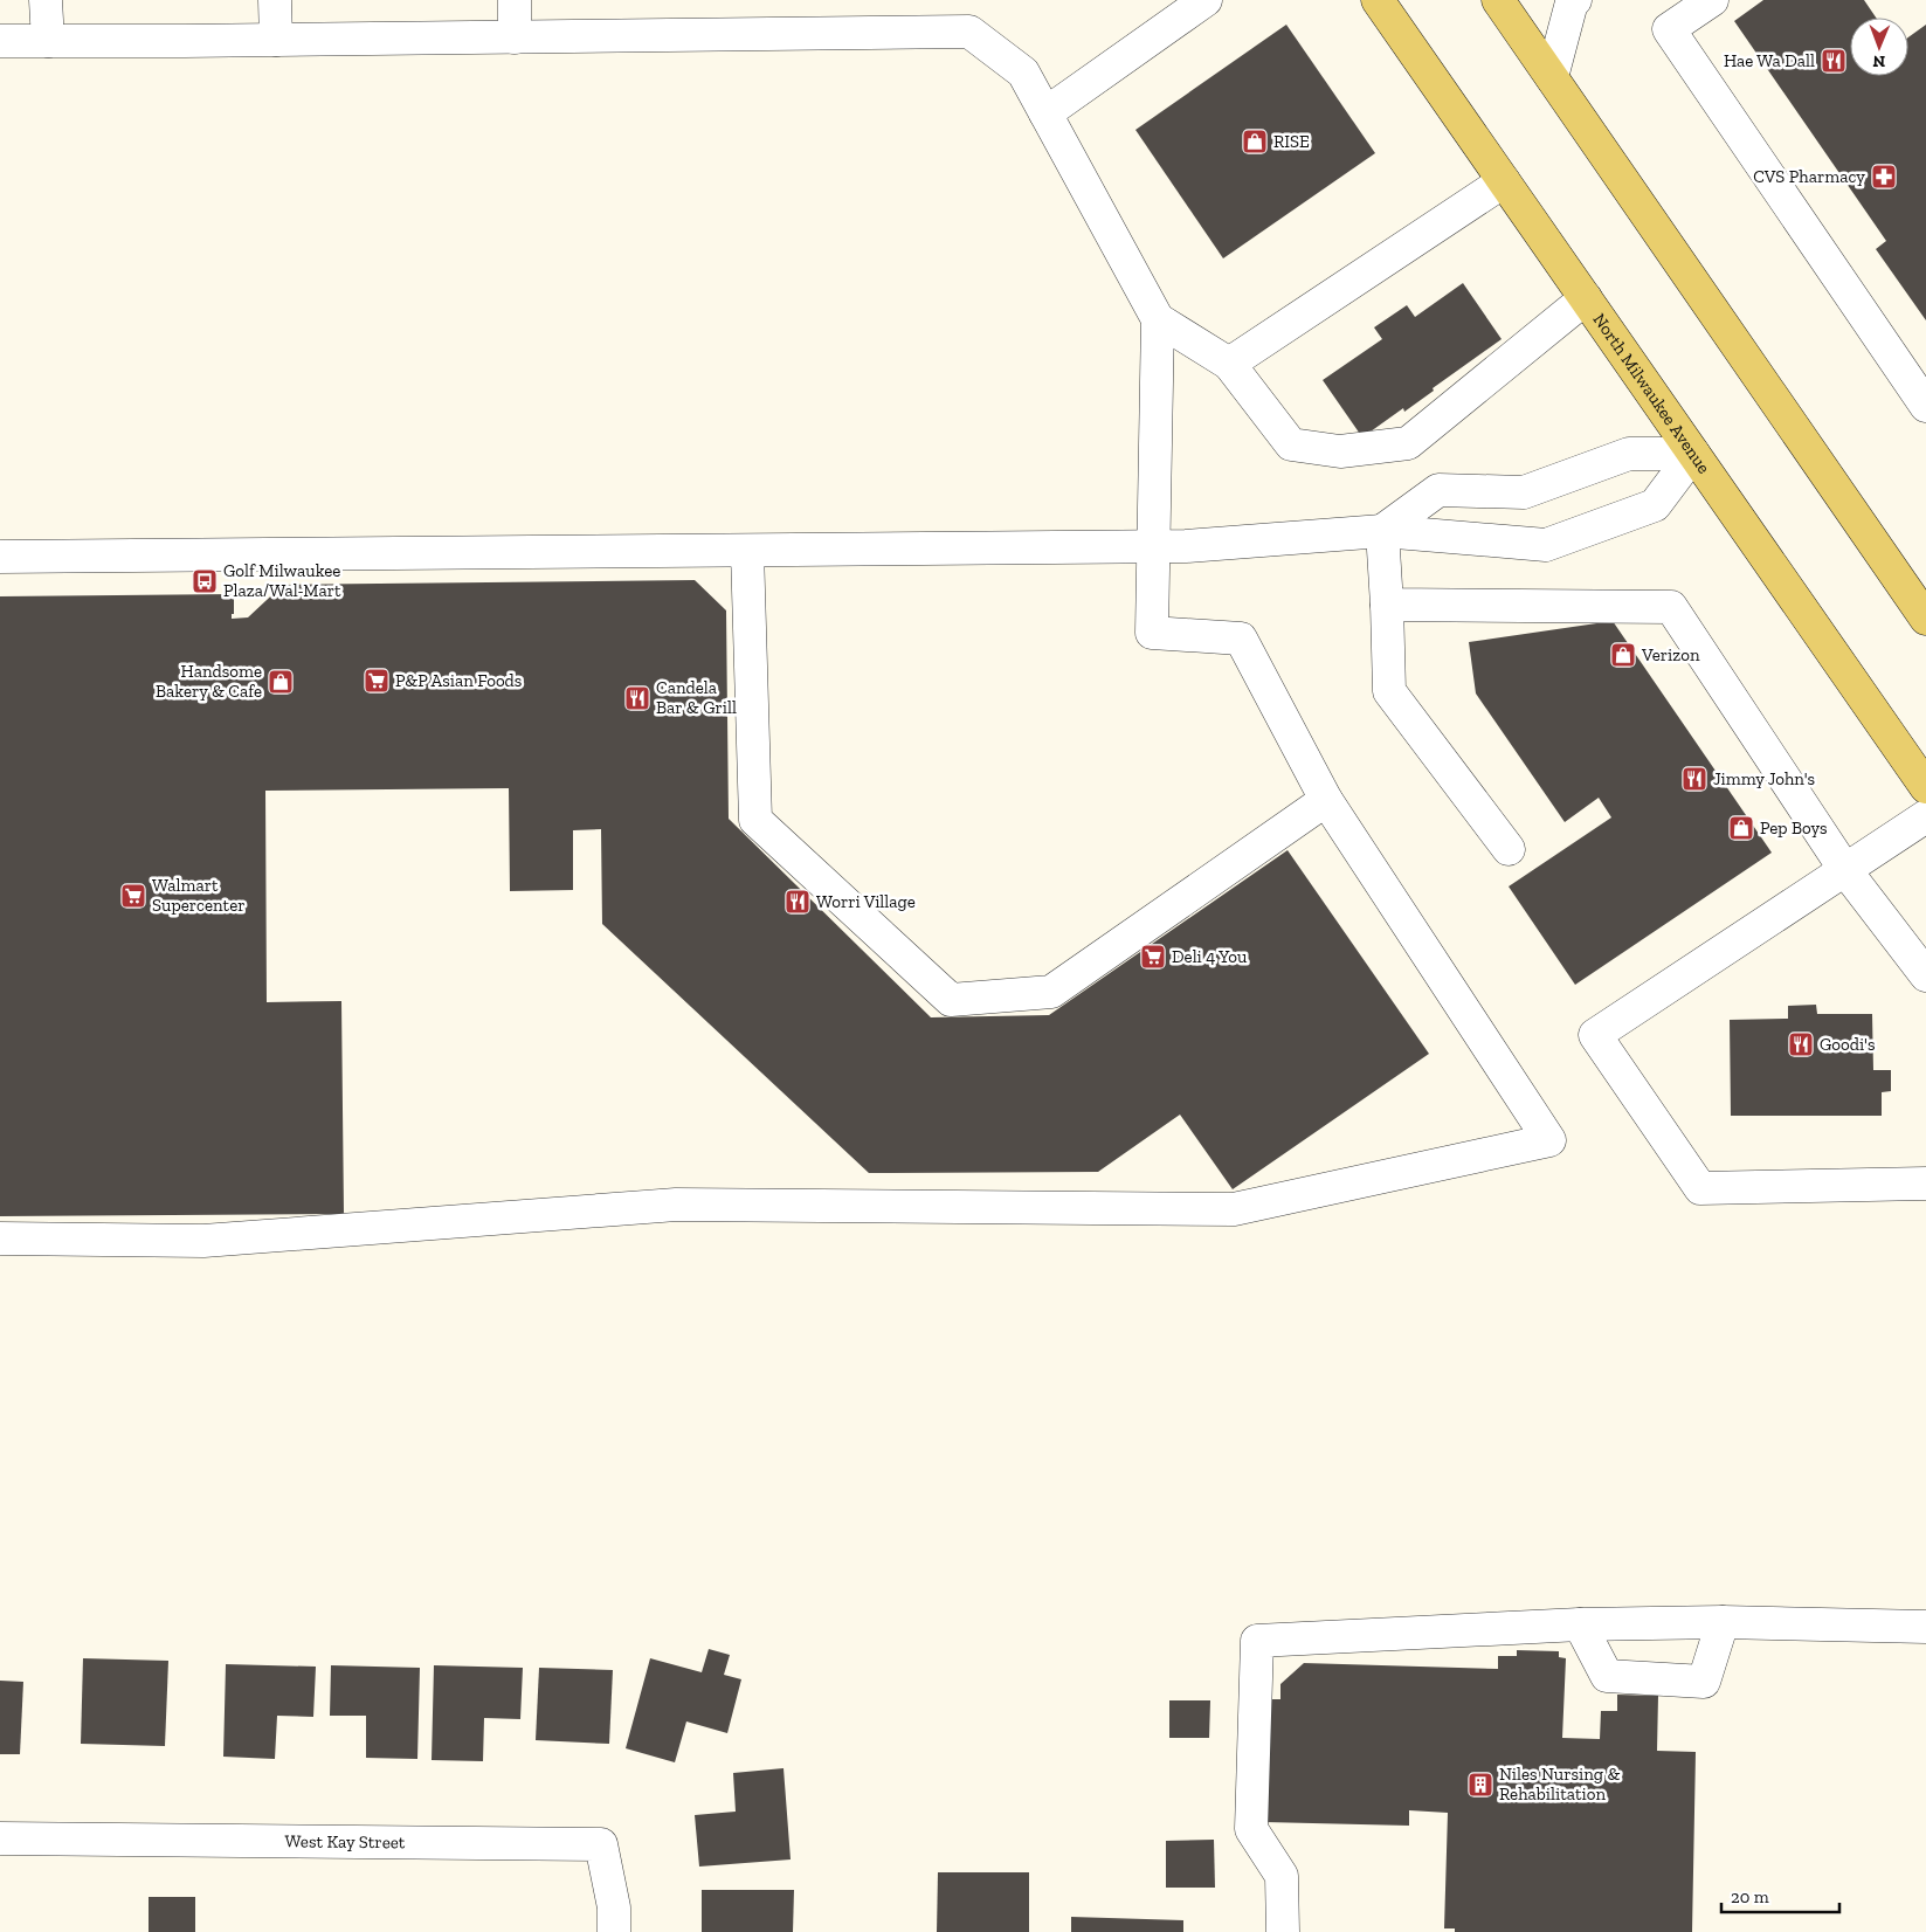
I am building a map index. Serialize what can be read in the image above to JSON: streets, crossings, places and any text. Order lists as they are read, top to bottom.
{
  "streets": {
    "main road": ["North Milwaukee Avenue"],
    "street": ["West Kay Street"]
  },
  "places": {
    "restaurant": [
      "Hae Wa Dall",
      "Candela Bar & Grill",
      "Jimmy John's",
      "Worri Village",
      "Goodi's"
    ],
    "shop": [
      "RISE",
      "Verizon",
      "Handsome Bakery & Cafe",
      "Pep Boys"
    ],
    "pharmacy": ["CVS Pharmacy"],
    "bus stop": ["Golf Milwaukee Plaza/Wal-Mart"],
    "supermarket": ["P&P Asian Foods", "Walmart Supercenter", "Deli 4 You"],
    "building": ["Niles Nursing & Rehabilitation"]
  },
  "scale_bar": "20 m",
  "north": "bottom"
}
